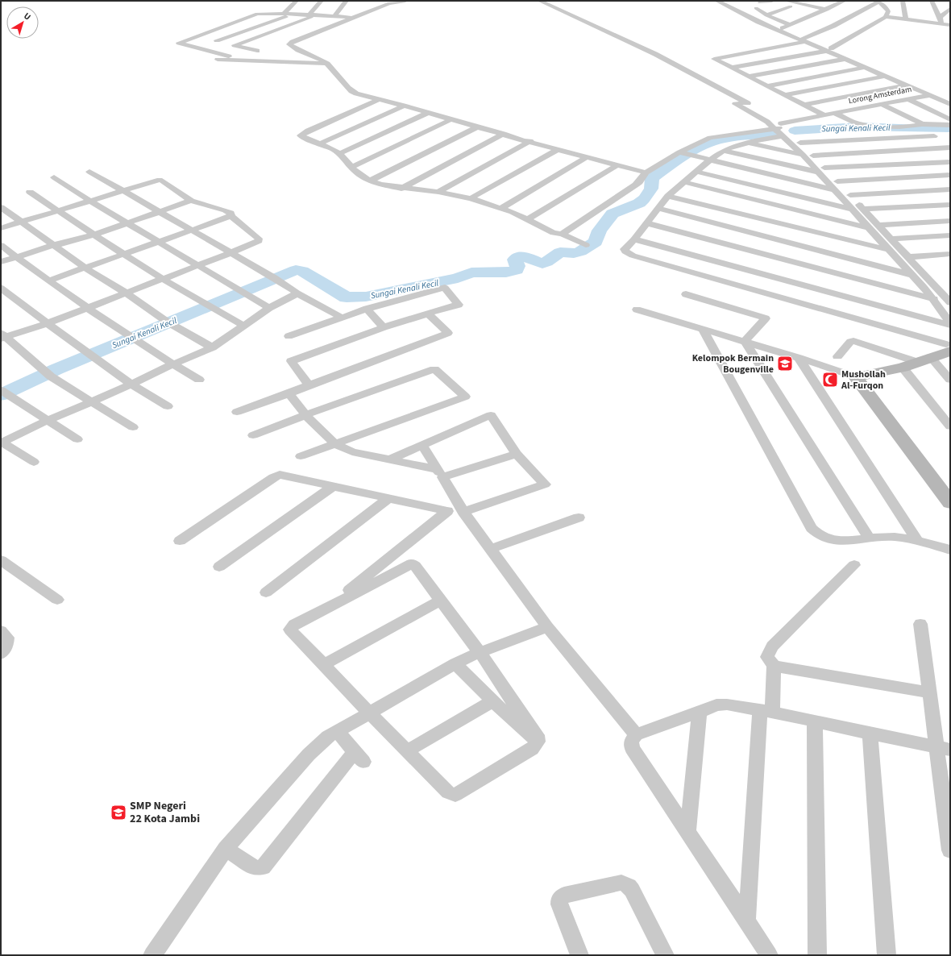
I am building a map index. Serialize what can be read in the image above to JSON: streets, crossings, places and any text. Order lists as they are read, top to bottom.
{
  "streets": {
    "street": ["Lorong Amsterdam"]
  },
  "water": ["Sungai Kenali Kecil"],
  "places": {
    "school or university": ["Kelompok Bermain Bougenville", "SMP Negeri 22 Kota Jambi"],
    "mosque": ["Mushollah Al-Furqon"]
  },
  "north": "top right"
}
